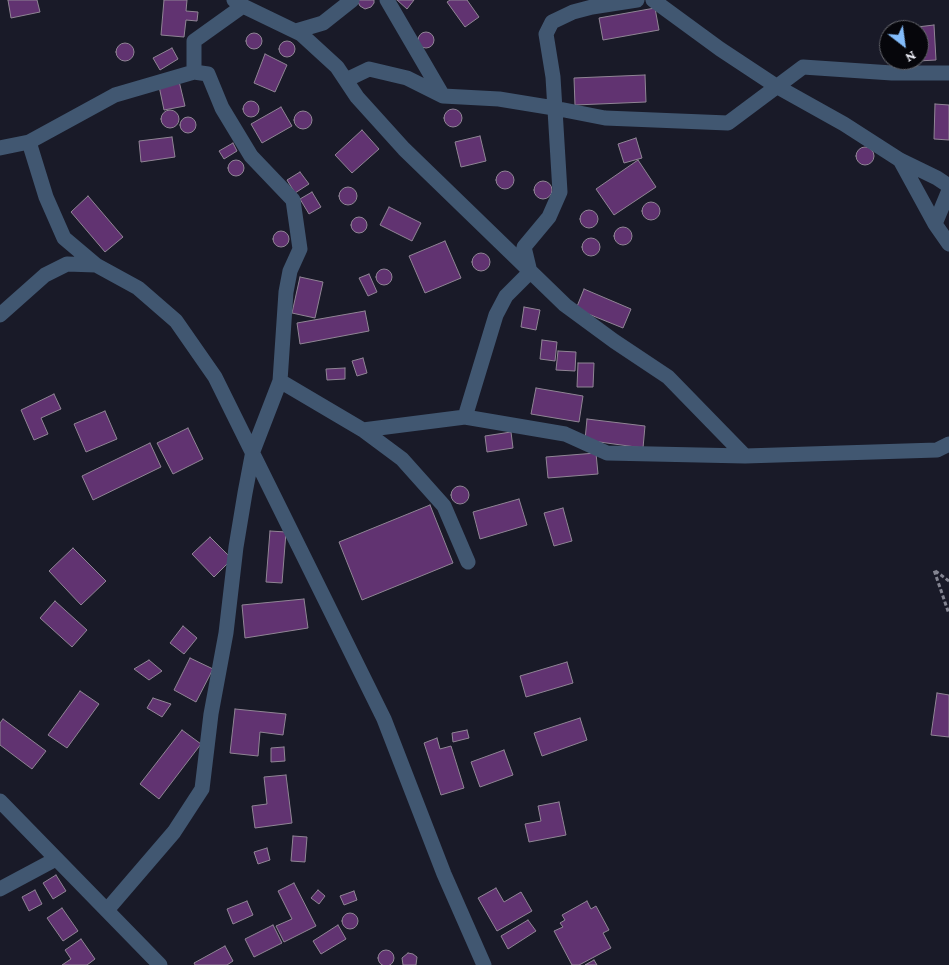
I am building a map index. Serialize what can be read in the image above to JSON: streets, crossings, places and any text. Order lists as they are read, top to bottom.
{
  "north": "bottom right"
}
